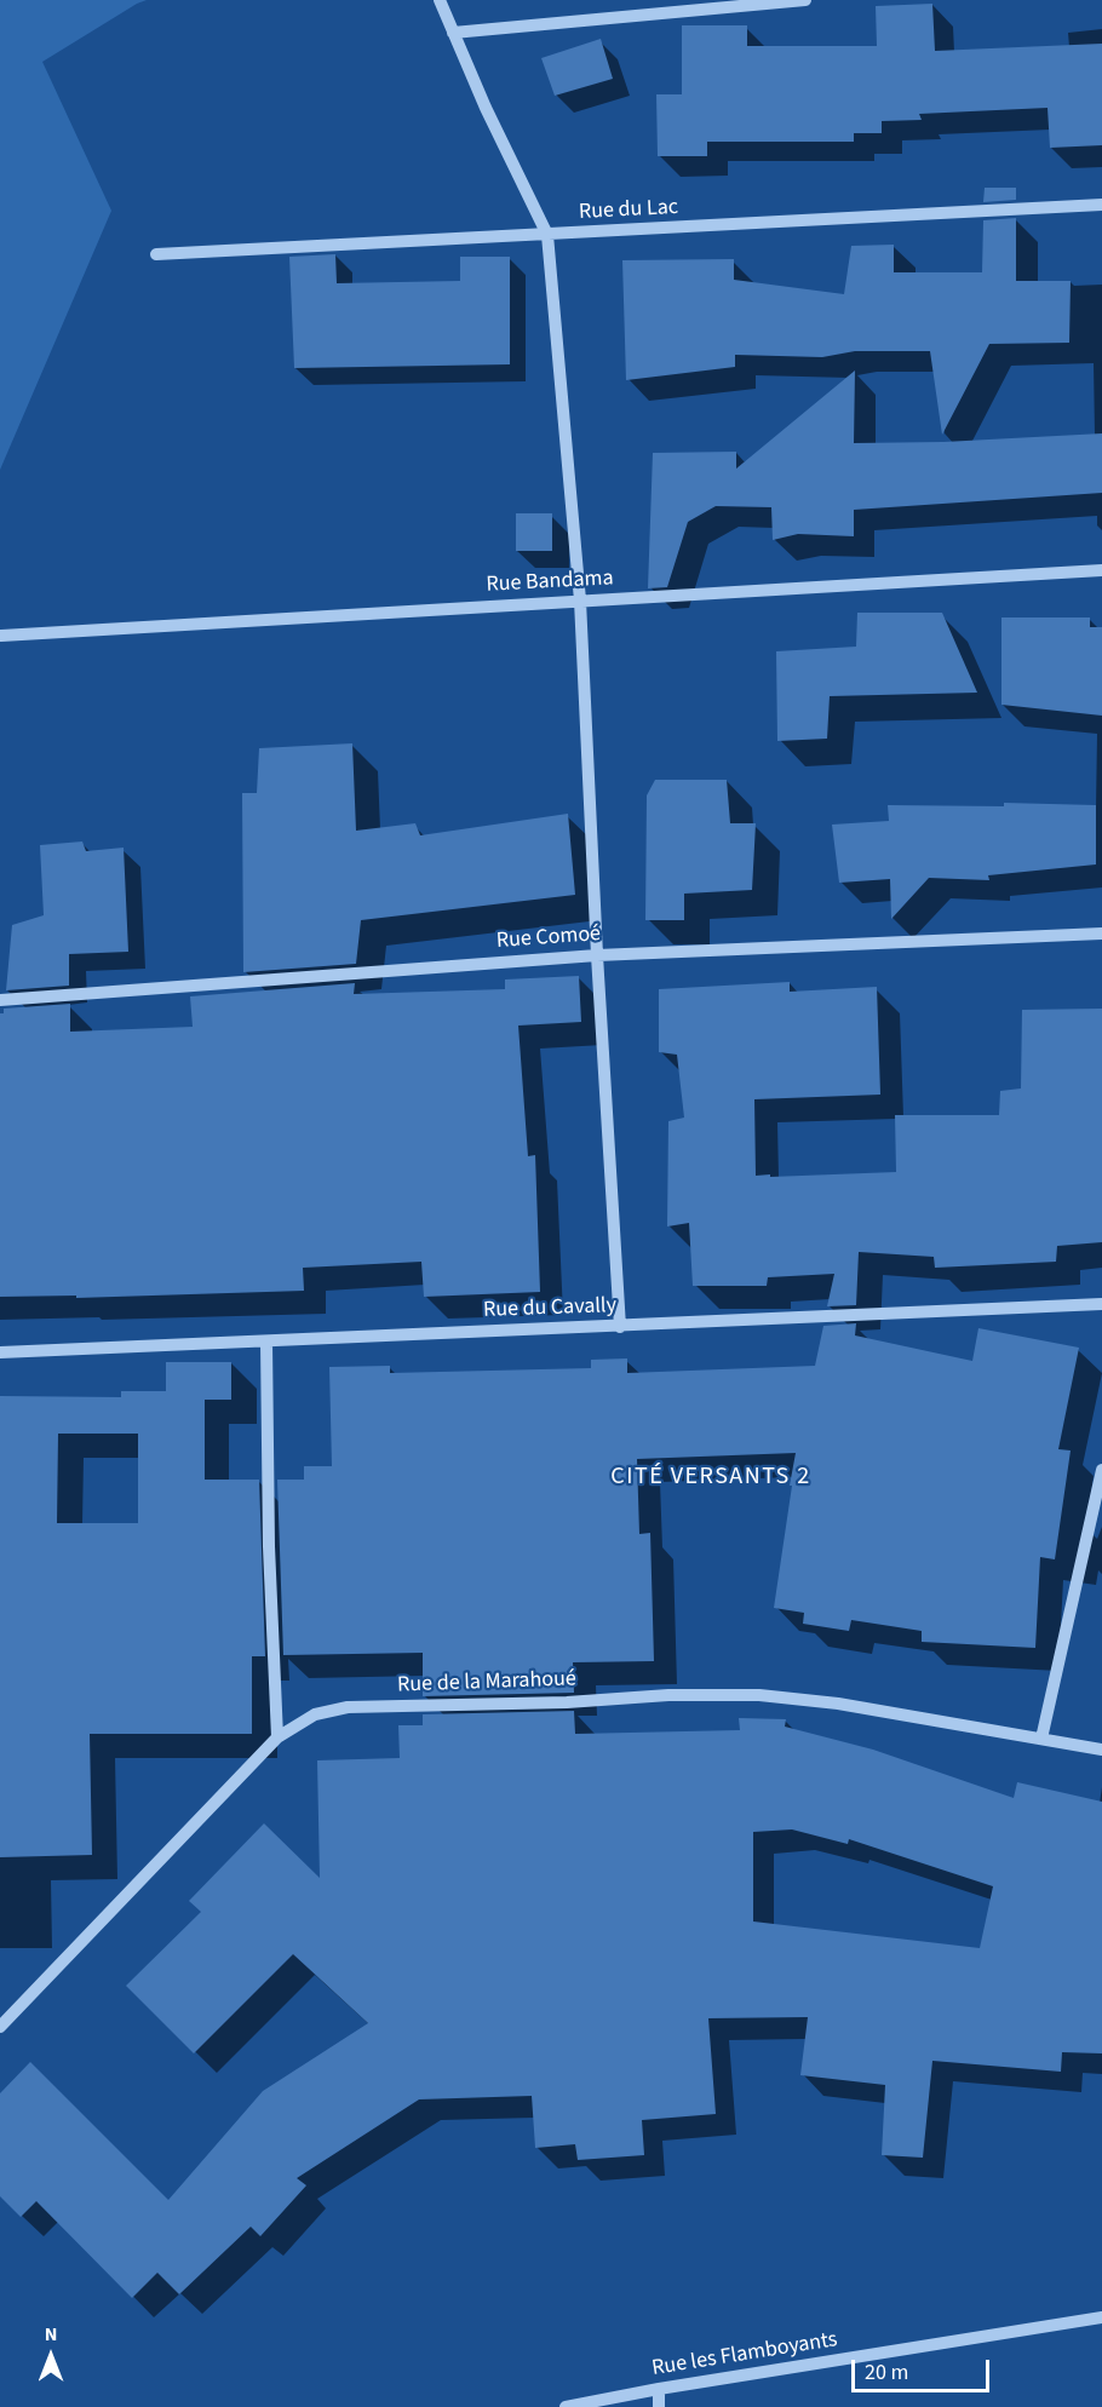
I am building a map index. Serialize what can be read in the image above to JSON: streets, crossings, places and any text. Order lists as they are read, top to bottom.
{
  "streets": {
    "street": [
      "Rue du Lac",
      "Rue Bandama",
      "Rue Comoé",
      "Rue du Cavally",
      "Rue de la Marahoué",
      "Rue les Flamboyants"
    ]
  },
  "districts": ["CITÉ VERSANTS 2"],
  "scale_bar": "20 m",
  "north": "top"
}
